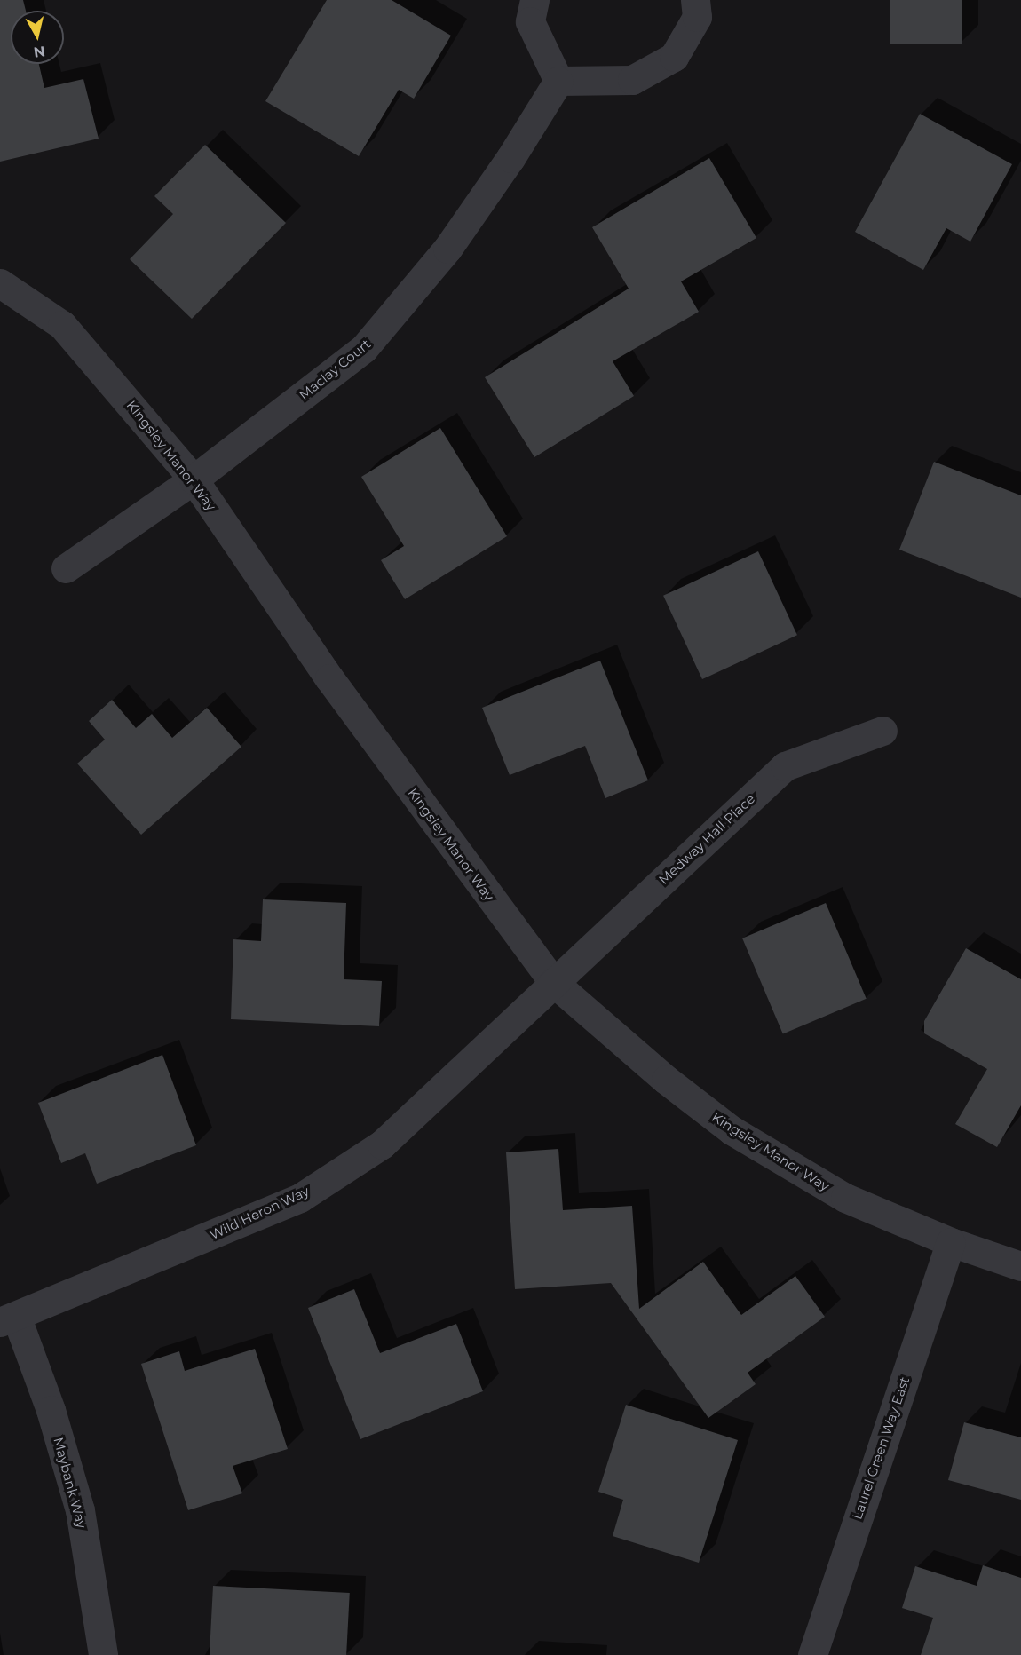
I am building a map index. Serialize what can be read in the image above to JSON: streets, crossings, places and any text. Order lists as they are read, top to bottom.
{
  "streets": {
    "street": [
      "Maclay Court",
      "Kingsley Manor Way",
      "Medway Hall Place",
      "Wild Heron Way",
      "Laurel Green Way East",
      "Maybank Way"
    ]
  },
  "crossings": [
    ["Maclay Court", "Kingsley Manor Way"],
    ["Kingsley Manor Way", "Medway Hall Place"],
    ["Kingsley Manor Way", "Wild Heron Way"],
    ["Kingsley Manor Way", "Laurel Green Way East"],
    ["Medway Hall Place", "Wild Heron Way"],
    ["Wild Heron Way", "Maybank Way"]
  ],
  "north": "bottom"
}
